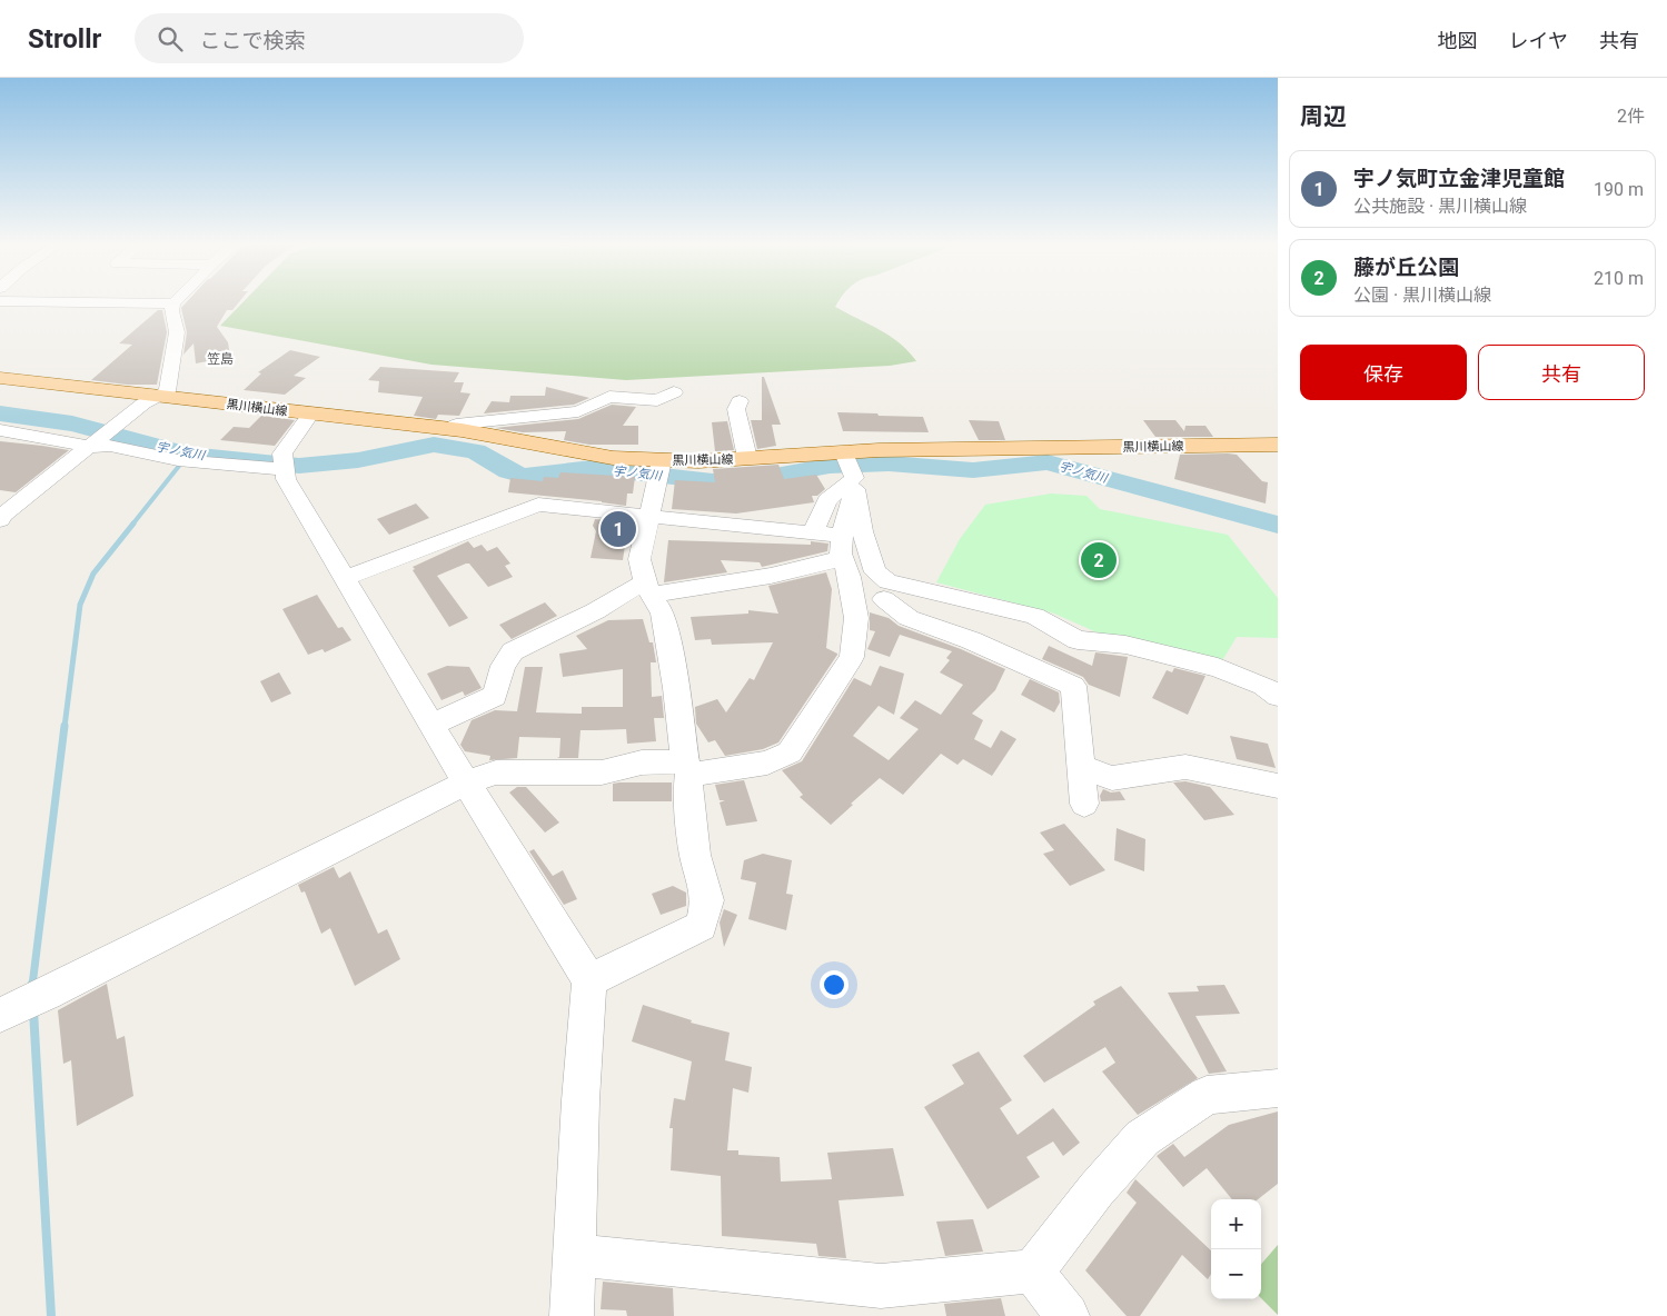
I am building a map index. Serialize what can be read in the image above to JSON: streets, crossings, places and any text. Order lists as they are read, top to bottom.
{
  "streets": {
    "main road": ["黒川横山線"]
  },
  "districts": ["笠島"],
  "water": ["宇ノ気川"],
  "page": {
    "header": "Strollr",
    "search": "ここで検索",
    "nav": ["地図", "レイヤ", "共有"],
    "heading": ["周辺", "2件"],
    "list": [
      {
        "mark": "1",
        "name": "宇ノ気町立金津児童館",
        "note": "公共施設 · 黒川横山線",
        "value": "190 m"
      },
      {
        "mark": "2",
        "name": "藤が丘公園",
        "note": "公園 · 黒川横山線",
        "value": "210 m"
      }
    ],
    "buttons": ["保存", "共有"],
    "pins": ["1", "2"],
    "map_buttons": ["+", "−"]
  }
}
